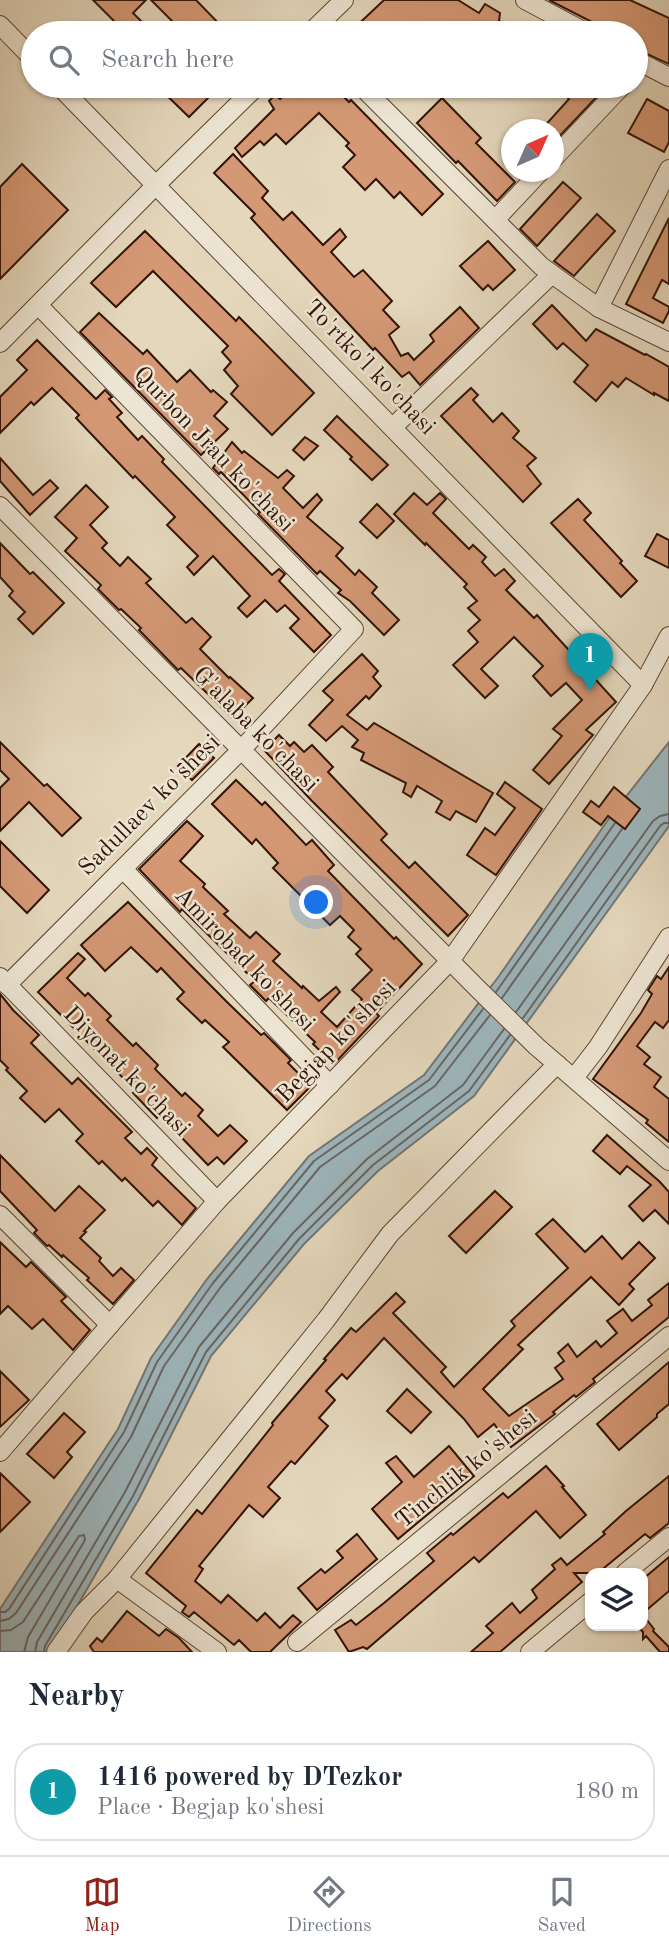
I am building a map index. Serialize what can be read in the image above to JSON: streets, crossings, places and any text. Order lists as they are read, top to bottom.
{
  "streets": {
    "street": [
      "To'rtko'l ko'chasi",
      "Qurbon Jrau ko'chasi",
      "G'alaba ko'chasi",
      "Sadullaev ko'shesi",
      "Amirobad ko'shesi",
      "Begjap ko'shesi",
      "Diyonat ko'chasi",
      "Tinchlik ko'shesi"
    ]
  },
  "crossings": [
    ["To'rtko'l ko'chasi", "Begjap ko'shesi"],
    ["Qurbon Jrau ko'chasi", "Sadullaev ko'shesi"],
    ["G'alaba ko'chasi", "Sadullaev ko'shesi"],
    ["G'alaba ko'chasi", "Begjap ko'shesi"],
    ["Sadullaev ko'shesi", "Amirobad ko'shesi"],
    ["Sadullaev ko'shesi", "Diyonat ko'chasi"],
    ["Amirobad ko'shesi", "Begjap ko'shesi"],
    ["Begjap ko'shesi", "Diyonat ko'chasi"]
  ],
  "north": "top right",
  "page": {
    "search": "Search here",
    "pins": "1",
    "heading": "Nearby",
    "list": [
      {
        "mark": "1",
        "name": "1416 powered by DTezkor",
        "note": "Place · Begjap ko'shesi",
        "value": "180 m"
      }
    ],
    "nav": ["Map", "Directions", "Saved"]
  }
}
